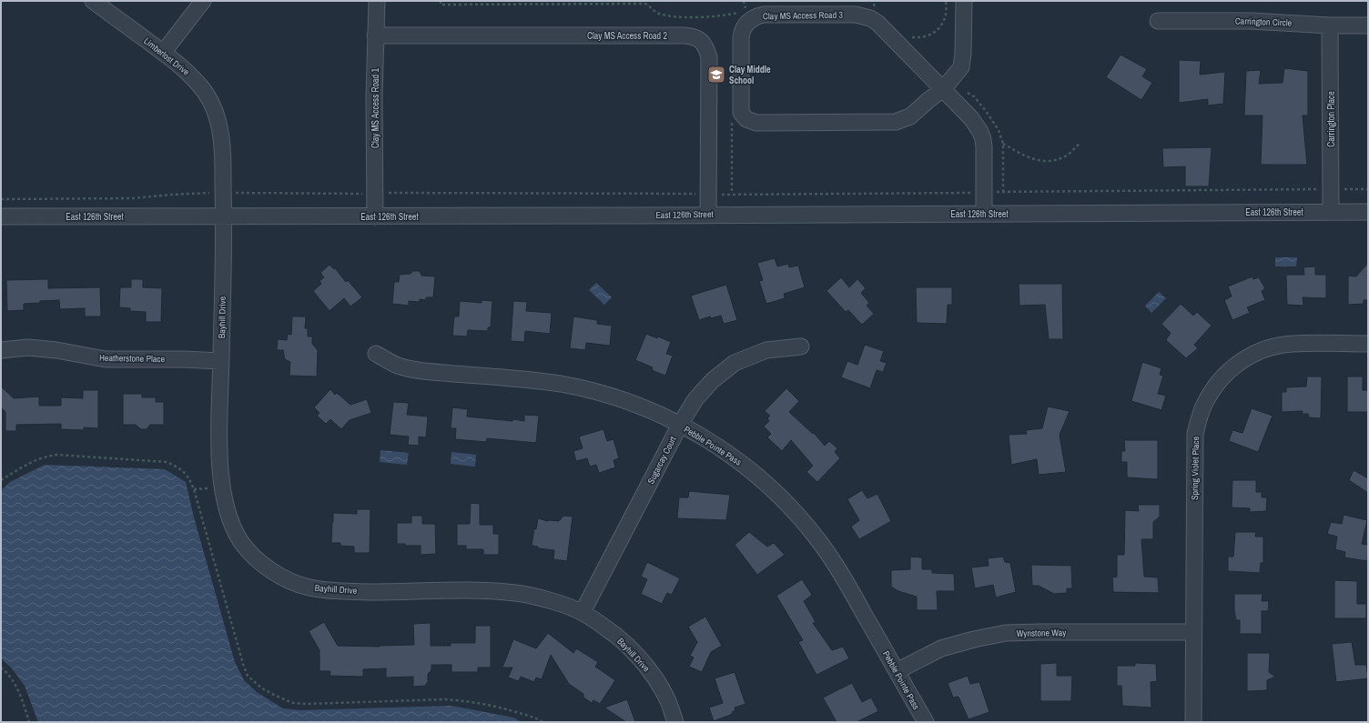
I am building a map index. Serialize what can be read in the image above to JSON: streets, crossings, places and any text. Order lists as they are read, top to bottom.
{
  "streets": {
    "street": [
      "Clay MS Access Road 3",
      "Carrington Circle",
      "Clay MS Access Road 2",
      "Limberlost Drive",
      "Clay MS Access Road 1",
      "Carrington Place",
      "East 126th Street",
      "Bayhill Drive",
      "Heatherstone Place",
      "Pebble Pointe Pass",
      "Sugarcay Court",
      "Spring Violet Place",
      "Wynstone Way"
    ]
  },
  "crossings": [
    ["Clay MS Access Road 3", "East 126th Street"],
    ["Carrington Circle", "Carrington Place"],
    ["Clay MS Access Road 2", "Clay MS Access Road 1"],
    ["Clay MS Access Road 2", "East 126th Street"],
    ["Limberlost Drive", "East 126th Street"],
    ["Limberlost Drive", "Bayhill Drive"],
    ["Clay MS Access Road 1", "East 126th Street"],
    ["Carrington Place", "East 126th Street"],
    ["East 126th Street", "Bayhill Drive"],
    ["Bayhill Drive", "Heatherstone Place"],
    ["Bayhill Drive", "Sugarcay Court"],
    ["Pebble Pointe Pass", "Sugarcay Court"],
    ["Pebble Pointe Pass", "Wynstone Way"],
    ["Spring Violet Place", "Wynstone Way"]
  ],
  "places": {
    "school or university": ["Clay Middle School"]
  }
}
